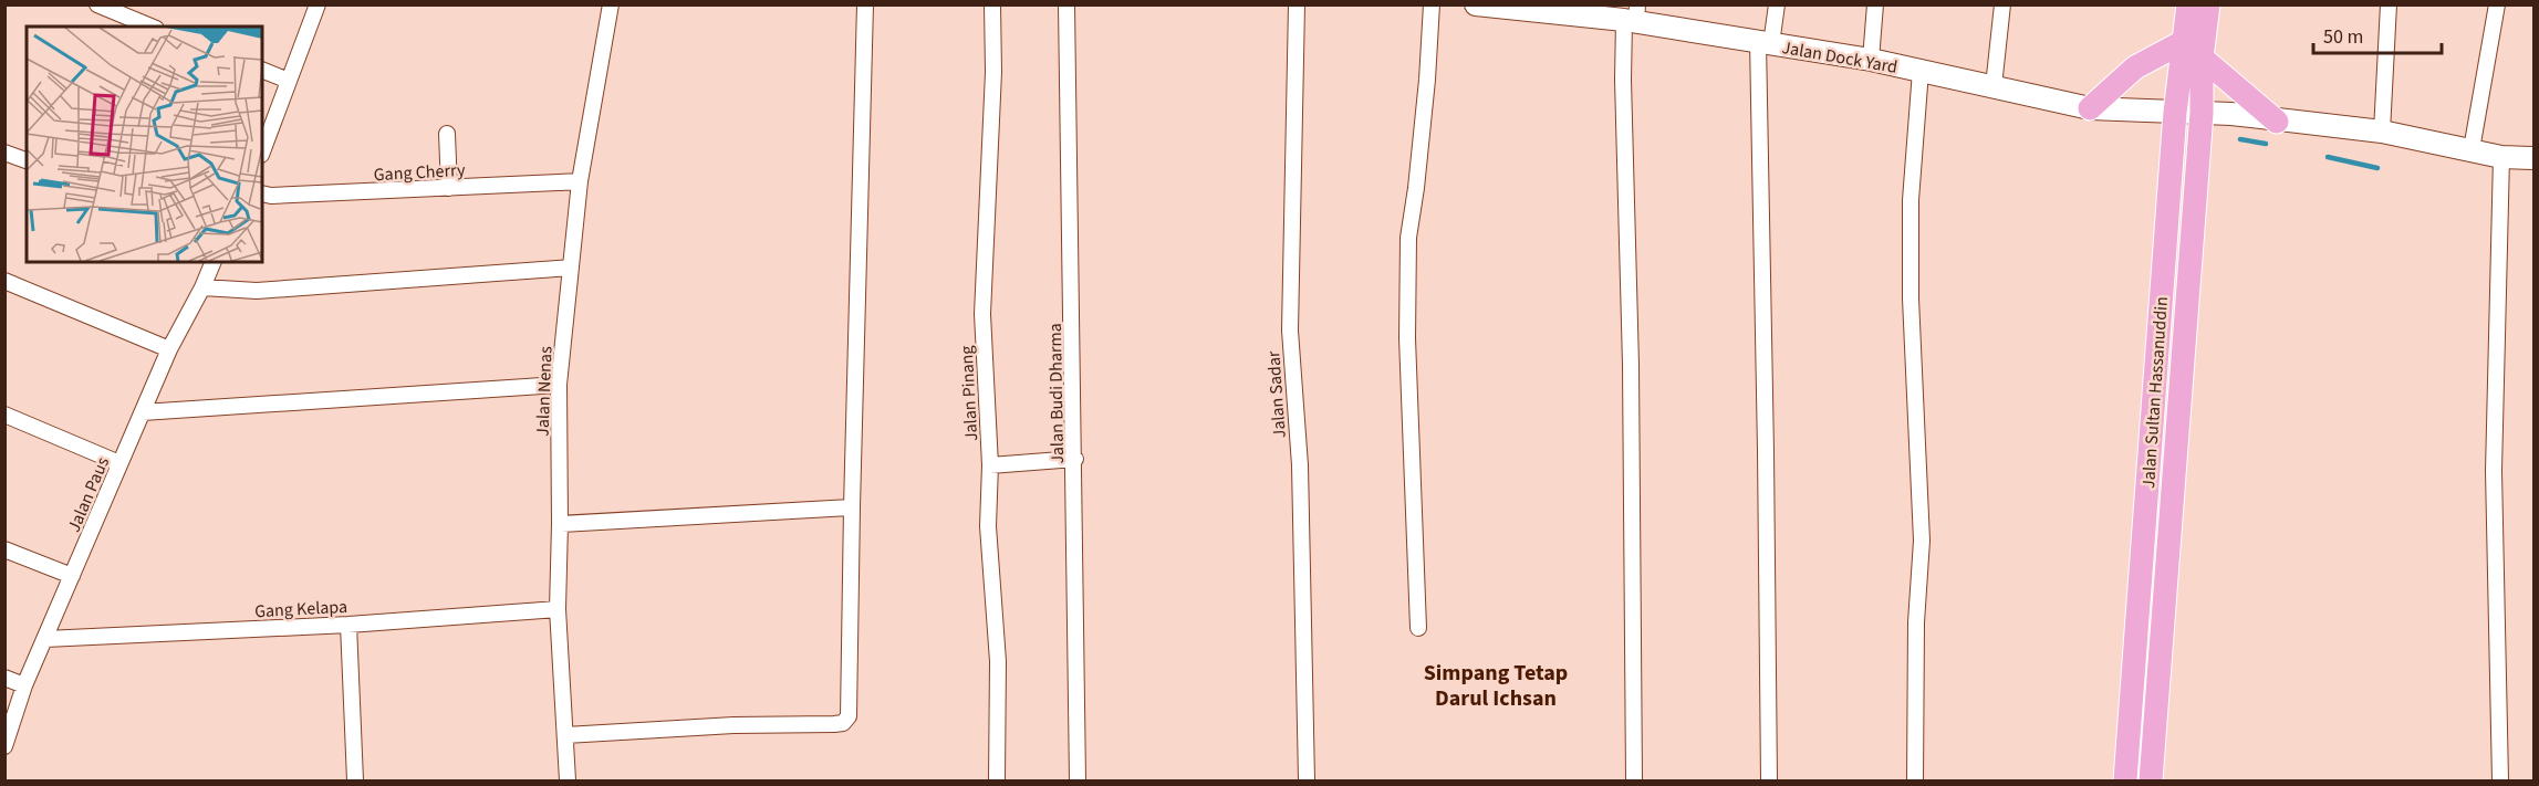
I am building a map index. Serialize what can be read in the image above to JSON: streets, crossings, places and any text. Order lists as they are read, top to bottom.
{
  "streets": {
    "main road": ["Jalan Sultan Hassanuddin"],
    "street": [
      "Jalan Dock Yard",
      "Gang Cherry",
      "Jalan Nenas",
      "Jalan Pinang",
      "Jalan Budi Dharma",
      "Jalan Sadar",
      "Jalan Paus",
      "Gang Kelapa"
    ]
  },
  "crossings": [
    ["Jalan Dock Yard", "Jalan Sultan Hassanuddin"],
    ["Gang Cherry", "Jalan Nenas"],
    ["Jalan Nenas", "Gang Kelapa"],
    ["Jalan Paus", "Gang Kelapa"]
  ],
  "districts": ["Simpang Tetap Darul Ichsan"],
  "scale_bar": "50 m"
}
